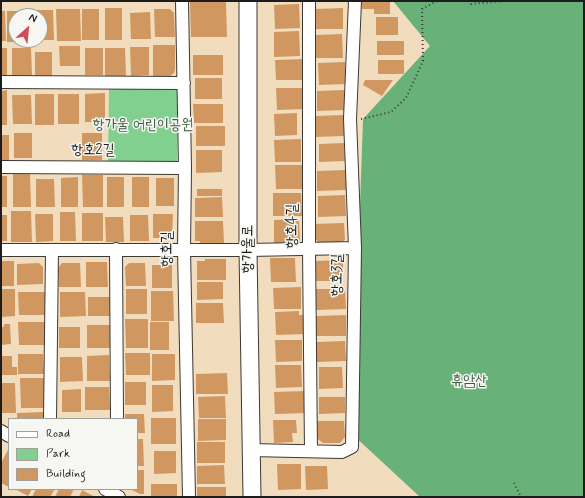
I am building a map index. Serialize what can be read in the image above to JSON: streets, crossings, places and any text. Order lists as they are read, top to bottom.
{
  "streets": {
    "main road": ["항가울로"],
    "street": [
      "항호2길",
      "항호4길",
      "항호길",
      "항호3길"
    ]
  },
  "crossings": [
    ["항호2길", "항호길"],
    ["항호4길", "항호3길"],
    ["항가울로", "항호3길"]
  ],
  "parks": ["항가울 어린이공원", "휴암산"],
  "legend": ["Road", "Park", "Building"],
  "north": "top right"
}
